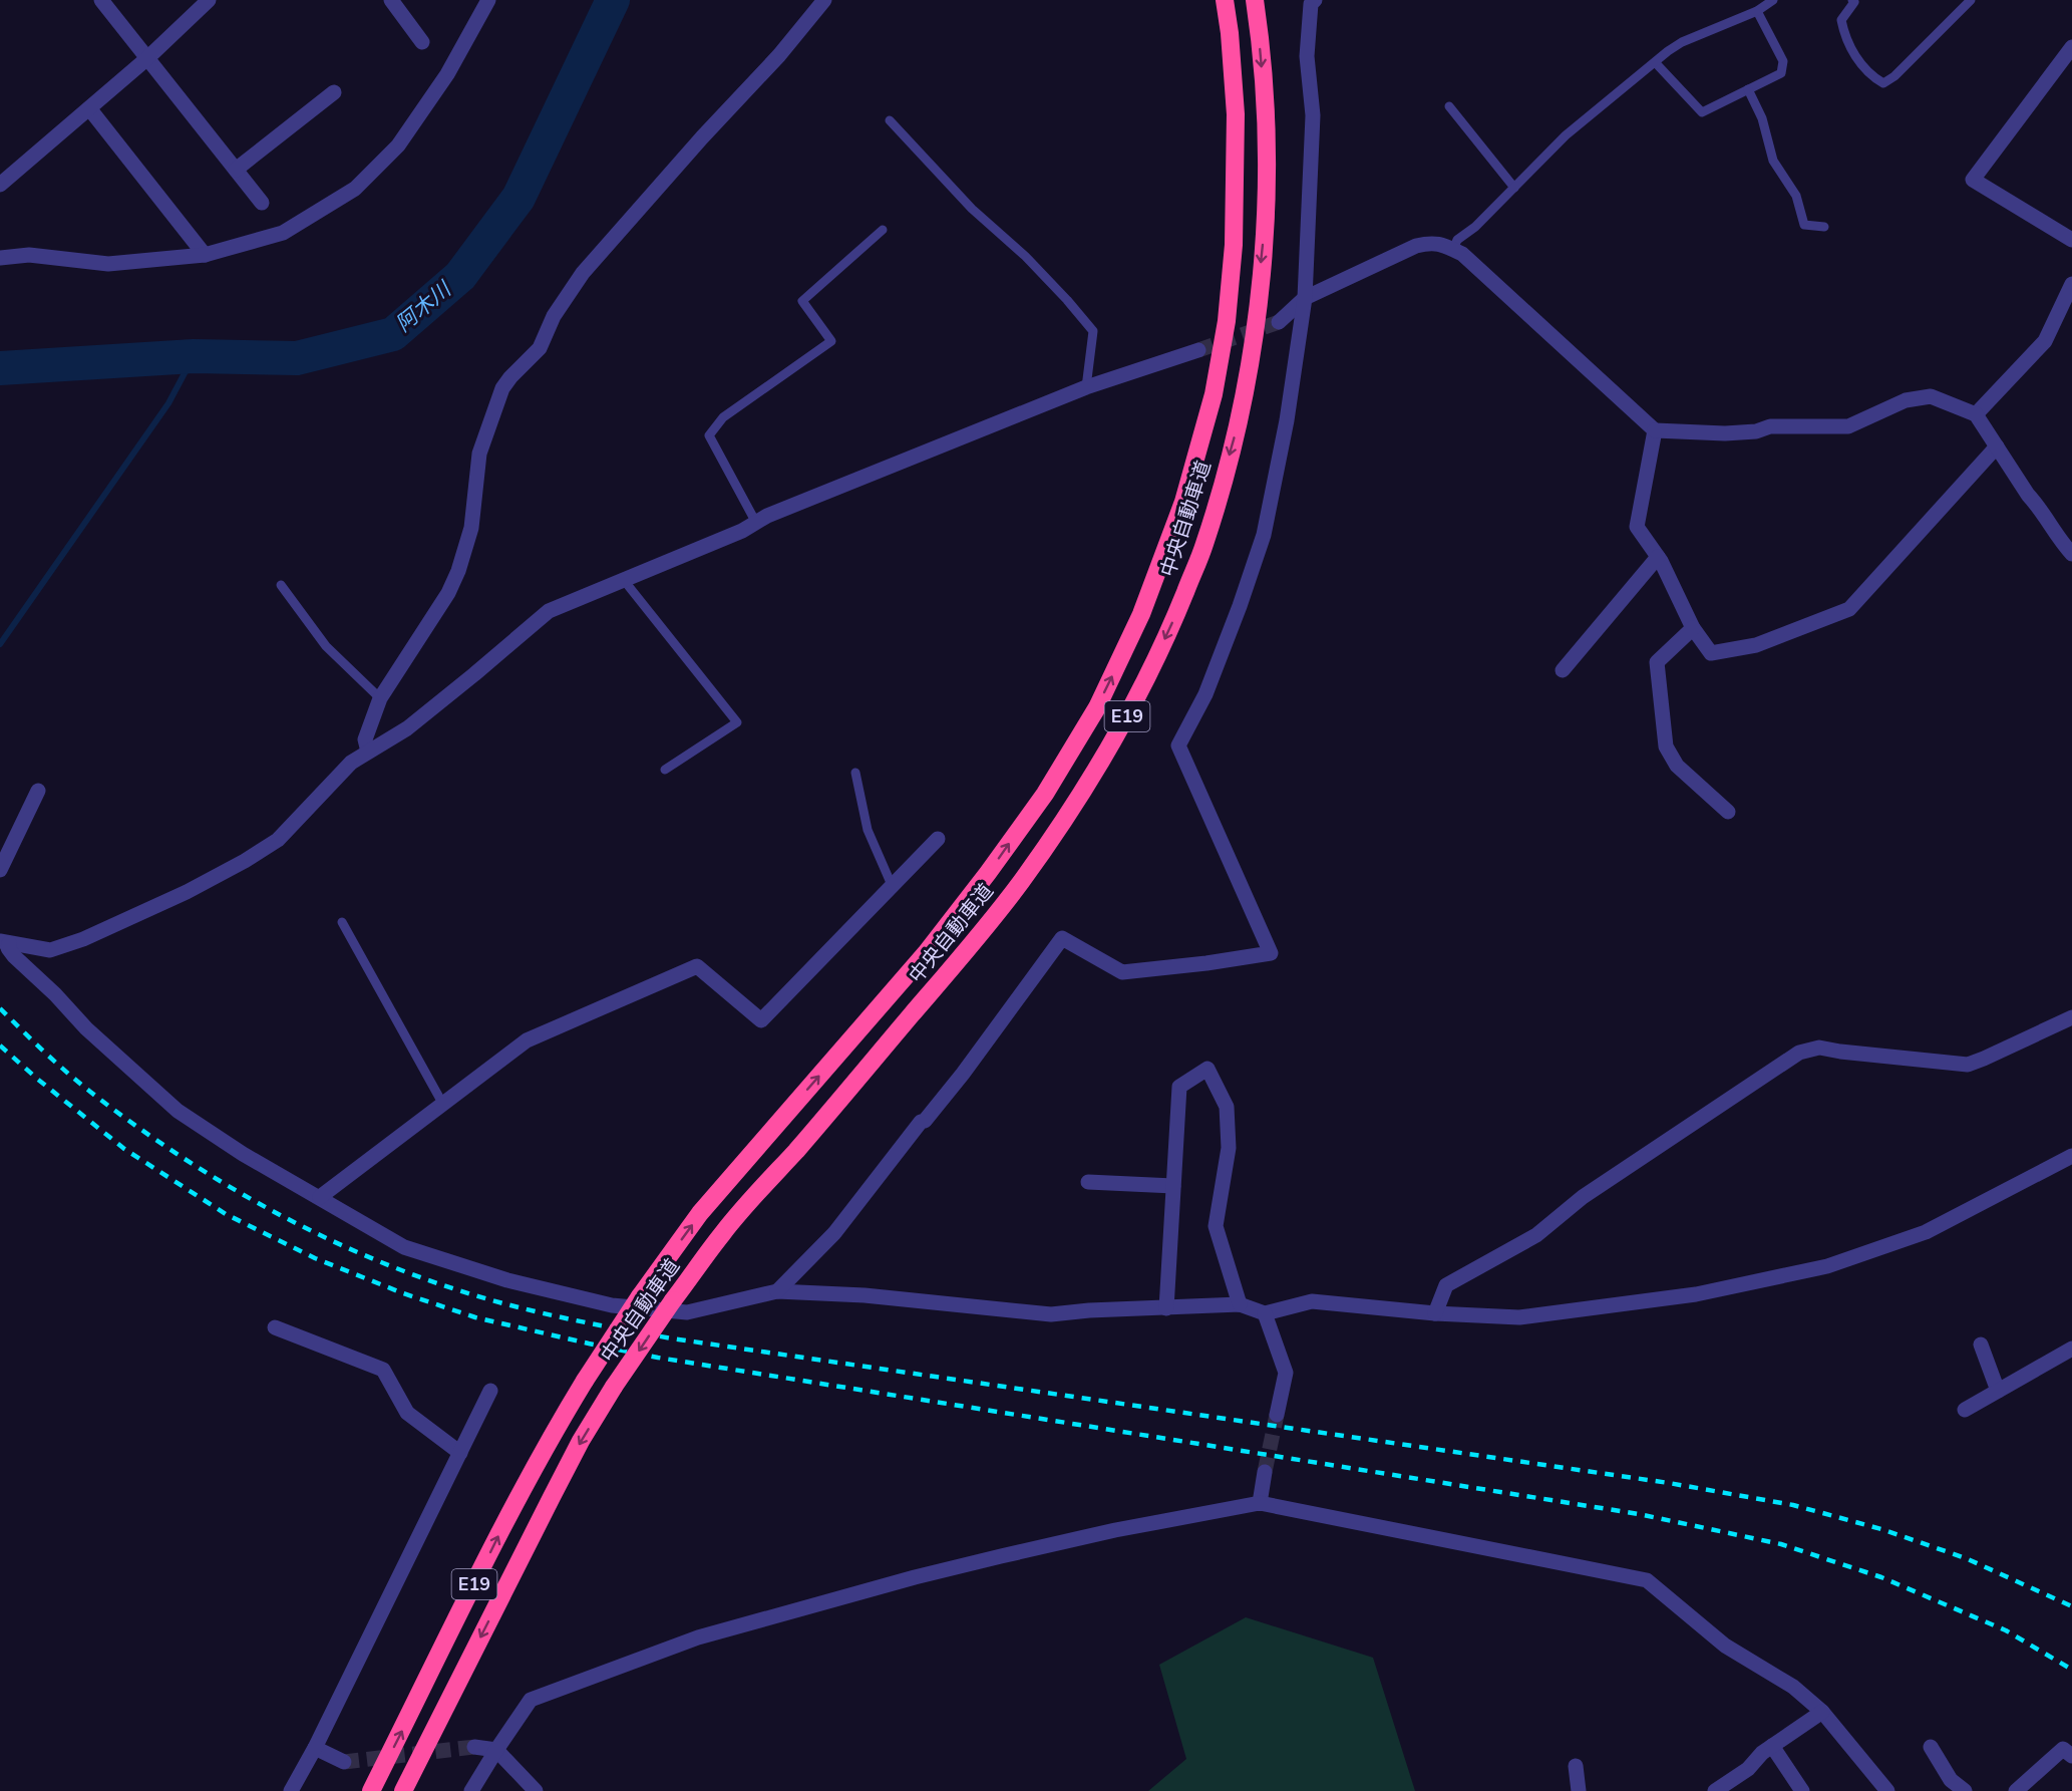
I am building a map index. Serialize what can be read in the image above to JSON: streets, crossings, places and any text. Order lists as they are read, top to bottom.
{
  "streets": {
    "highway": ["中央自動車道", "E19"]
  },
  "water": ["阿木川"]
}
